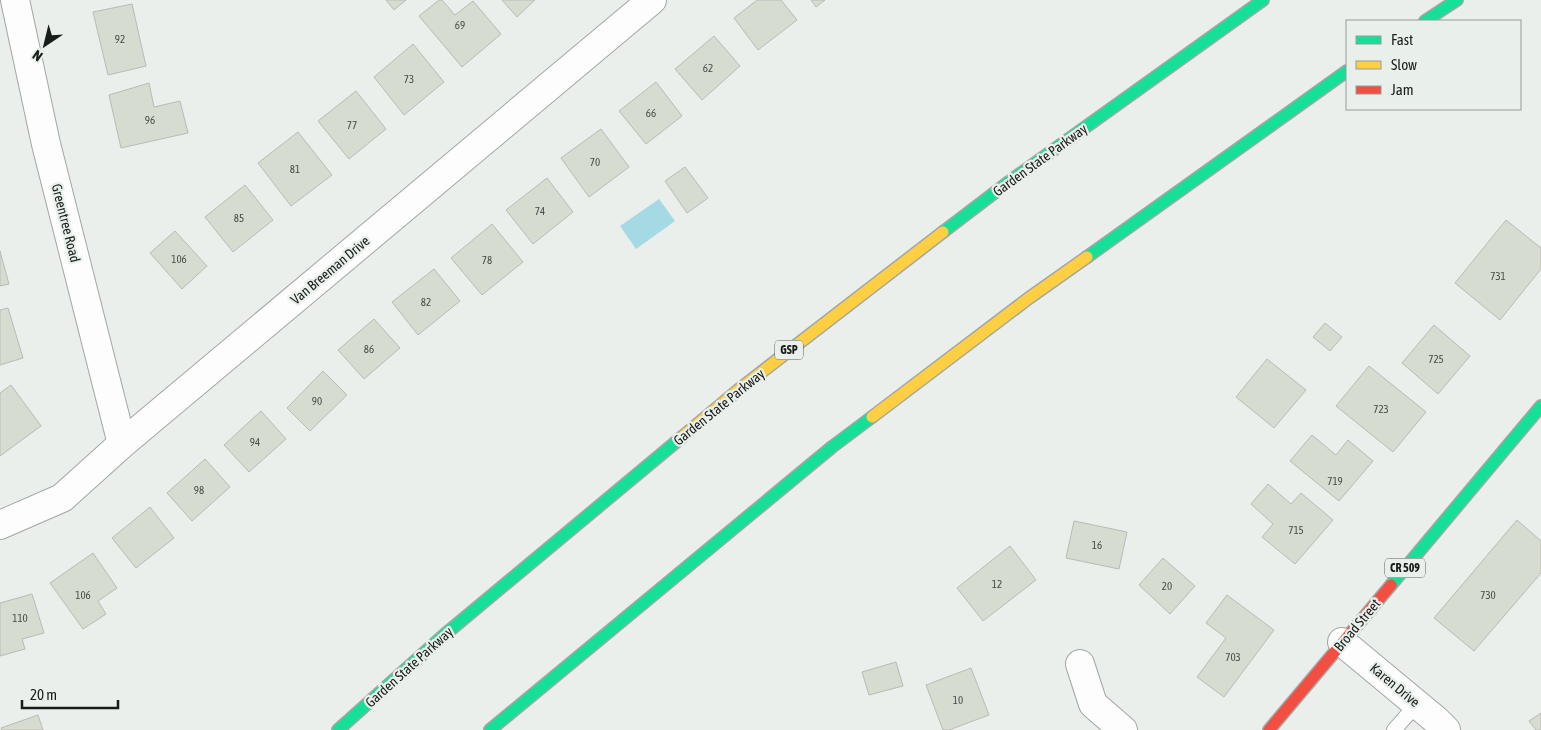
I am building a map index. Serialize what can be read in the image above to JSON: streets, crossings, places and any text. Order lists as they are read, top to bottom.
{
  "streets": {
    "main road": [
      "Garden State Parkway",
      "GSP",
      "CR 509",
      "Broad Street"
    ],
    "street": ["Greentree Road", "Van Breeman Drive", "Karen Drive"]
  },
  "crossings": [
    ["Greentree Road", "Van Breeman Drive"],
    ["Broad Street", "Karen Drive"]
  ],
  "house_numbers": [
    "69",
    "92",
    "62",
    "73",
    "66",
    "96",
    "77",
    "70",
    "81",
    "74",
    "85",
    "106",
    "78",
    "731",
    "82",
    "86",
    "725",
    "90",
    "723",
    "94",
    "719",
    "98",
    "715",
    "16",
    "12",
    "20",
    "106",
    "730",
    "110",
    "703",
    "10"
  ],
  "legend": ["Fast", "Slow", "Jam"],
  "scale_bar": "20 m",
  "north": "bottom left"
}
